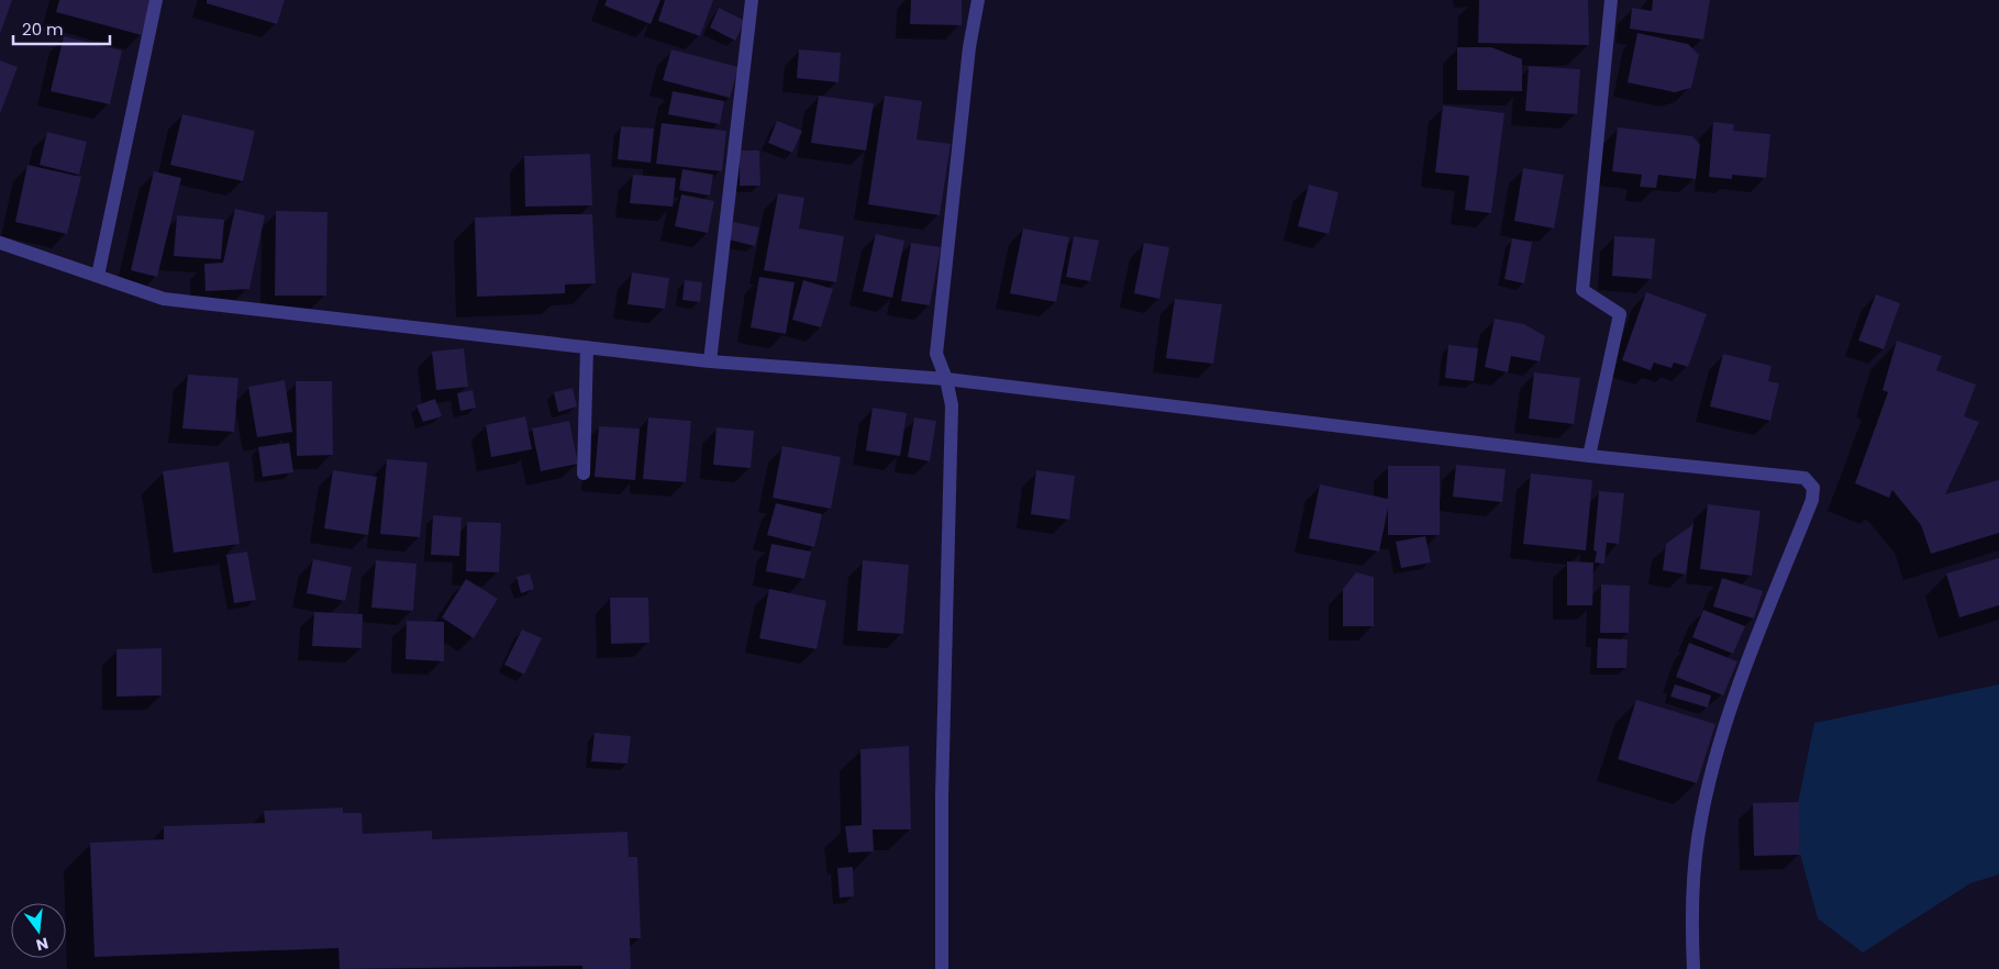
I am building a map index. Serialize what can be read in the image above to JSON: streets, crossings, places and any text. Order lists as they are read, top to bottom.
{
  "scale_bar": "20 m",
  "north": "bottom"
}
